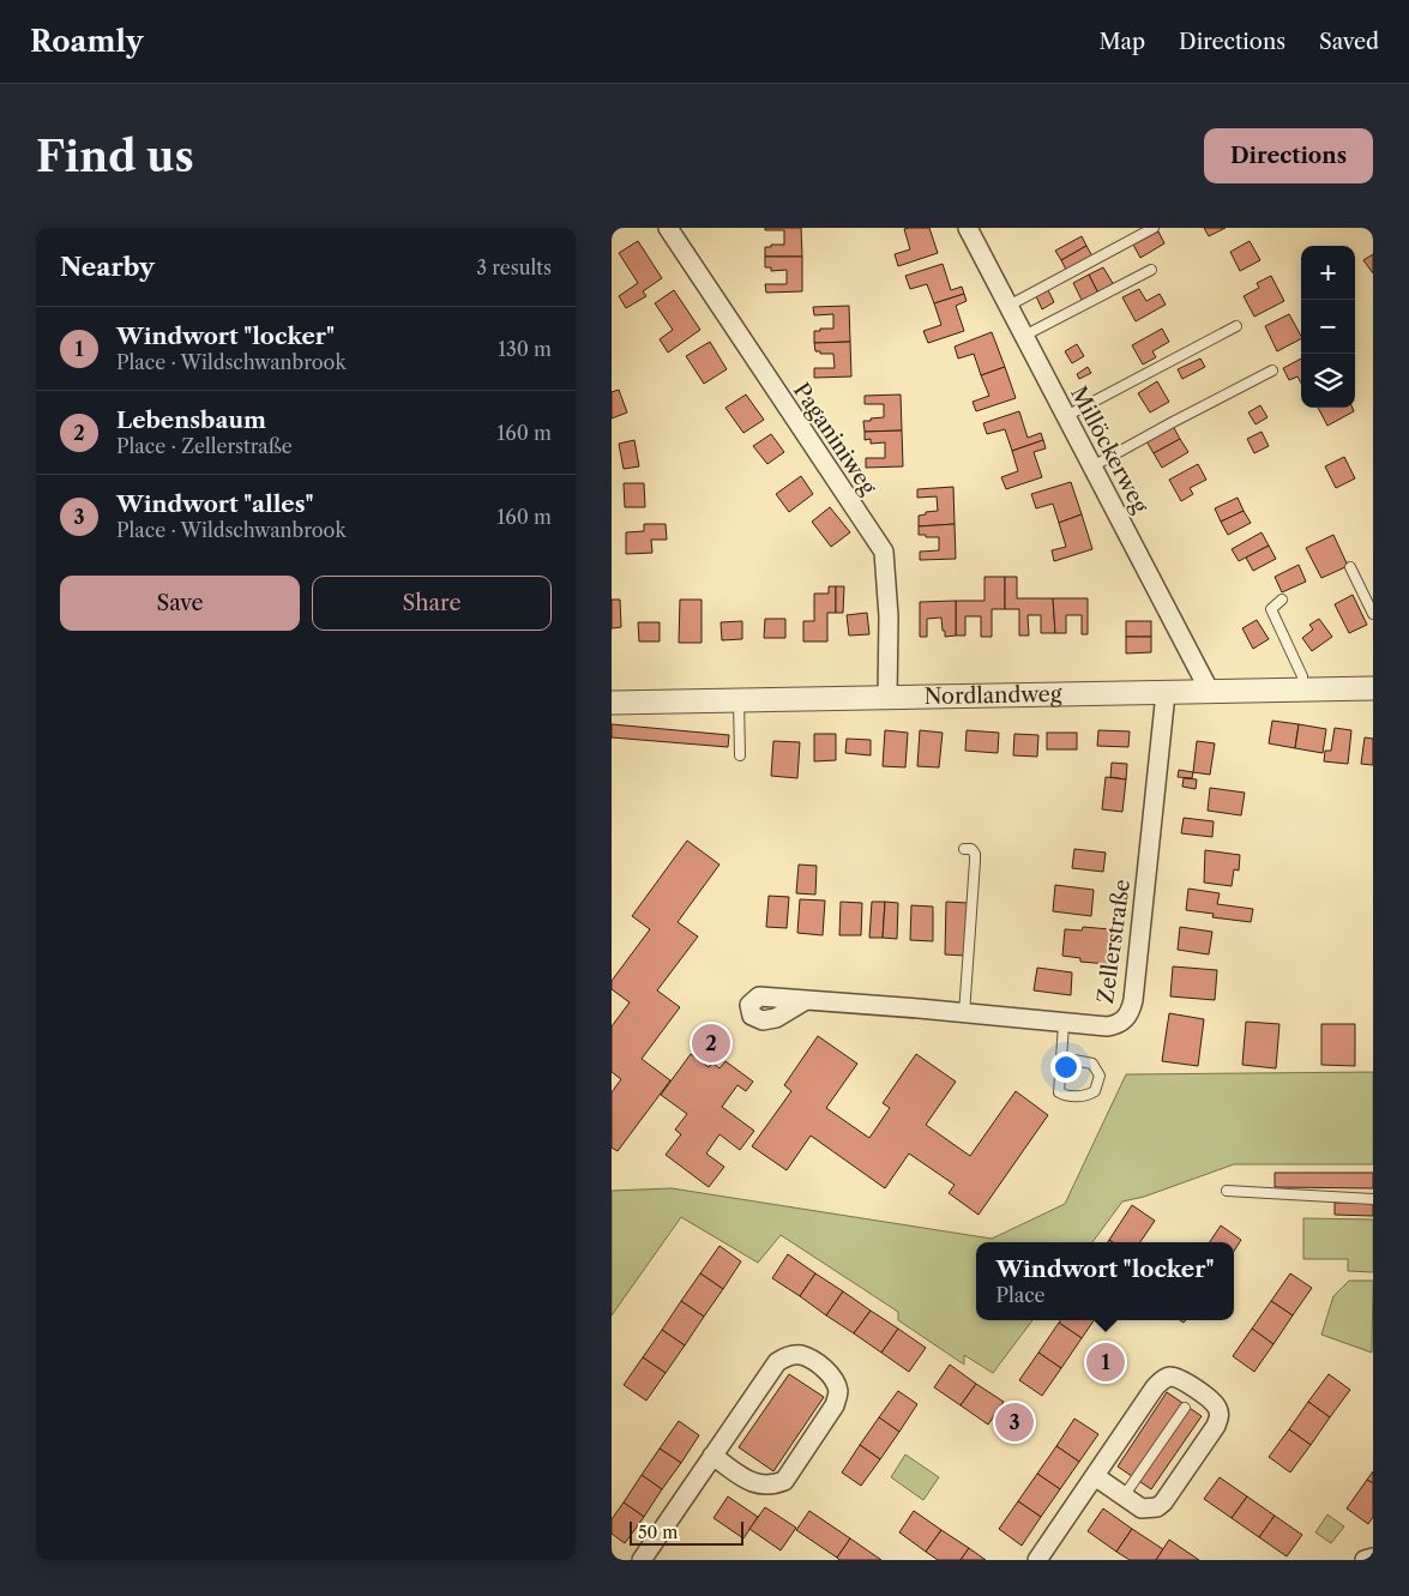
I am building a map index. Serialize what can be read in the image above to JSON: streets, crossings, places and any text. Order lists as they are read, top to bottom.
{
  "streets": {
    "street": [
      "Paganiniweg",
      "Millöckerweg",
      "Nordlandweg",
      "Zellerstraße"
    ]
  },
  "crossings": [
    ["Paganiniweg", "Nordlandweg"],
    ["Millöckerweg", "Nordlandweg"],
    ["Nordlandweg", "Zellerstraße"]
  ],
  "scale_bar": "50 m",
  "page": {
    "header": "Roamly",
    "nav": ["Map", "Directions", "Saved"],
    "buttons": [
      "Directions",
      ["Save", "Share"]
    ],
    "title": "Find us",
    "heading": ["Nearby", "3 results"],
    "map_buttons": ["+", "−"],
    "list": [
      {
        "mark": "1",
        "name": "Windwort \"locker\"",
        "note": "Place · Wildschwanbrook",
        "value": "130 m"
      },
      {
        "mark": "2",
        "name": "Lebensbaum",
        "note": "Place · Zellerstraße",
        "value": "160 m"
      },
      {
        "mark": "3",
        "name": "Windwort \"alles\"",
        "note": "Place · Wildschwanbrook",
        "value": "160 m"
      }
    ],
    "pins": ["2", "1", "3"],
    "popup": ["Windwort \"locker\"", "Place"],
    "scale": "50 m"
  }
}
